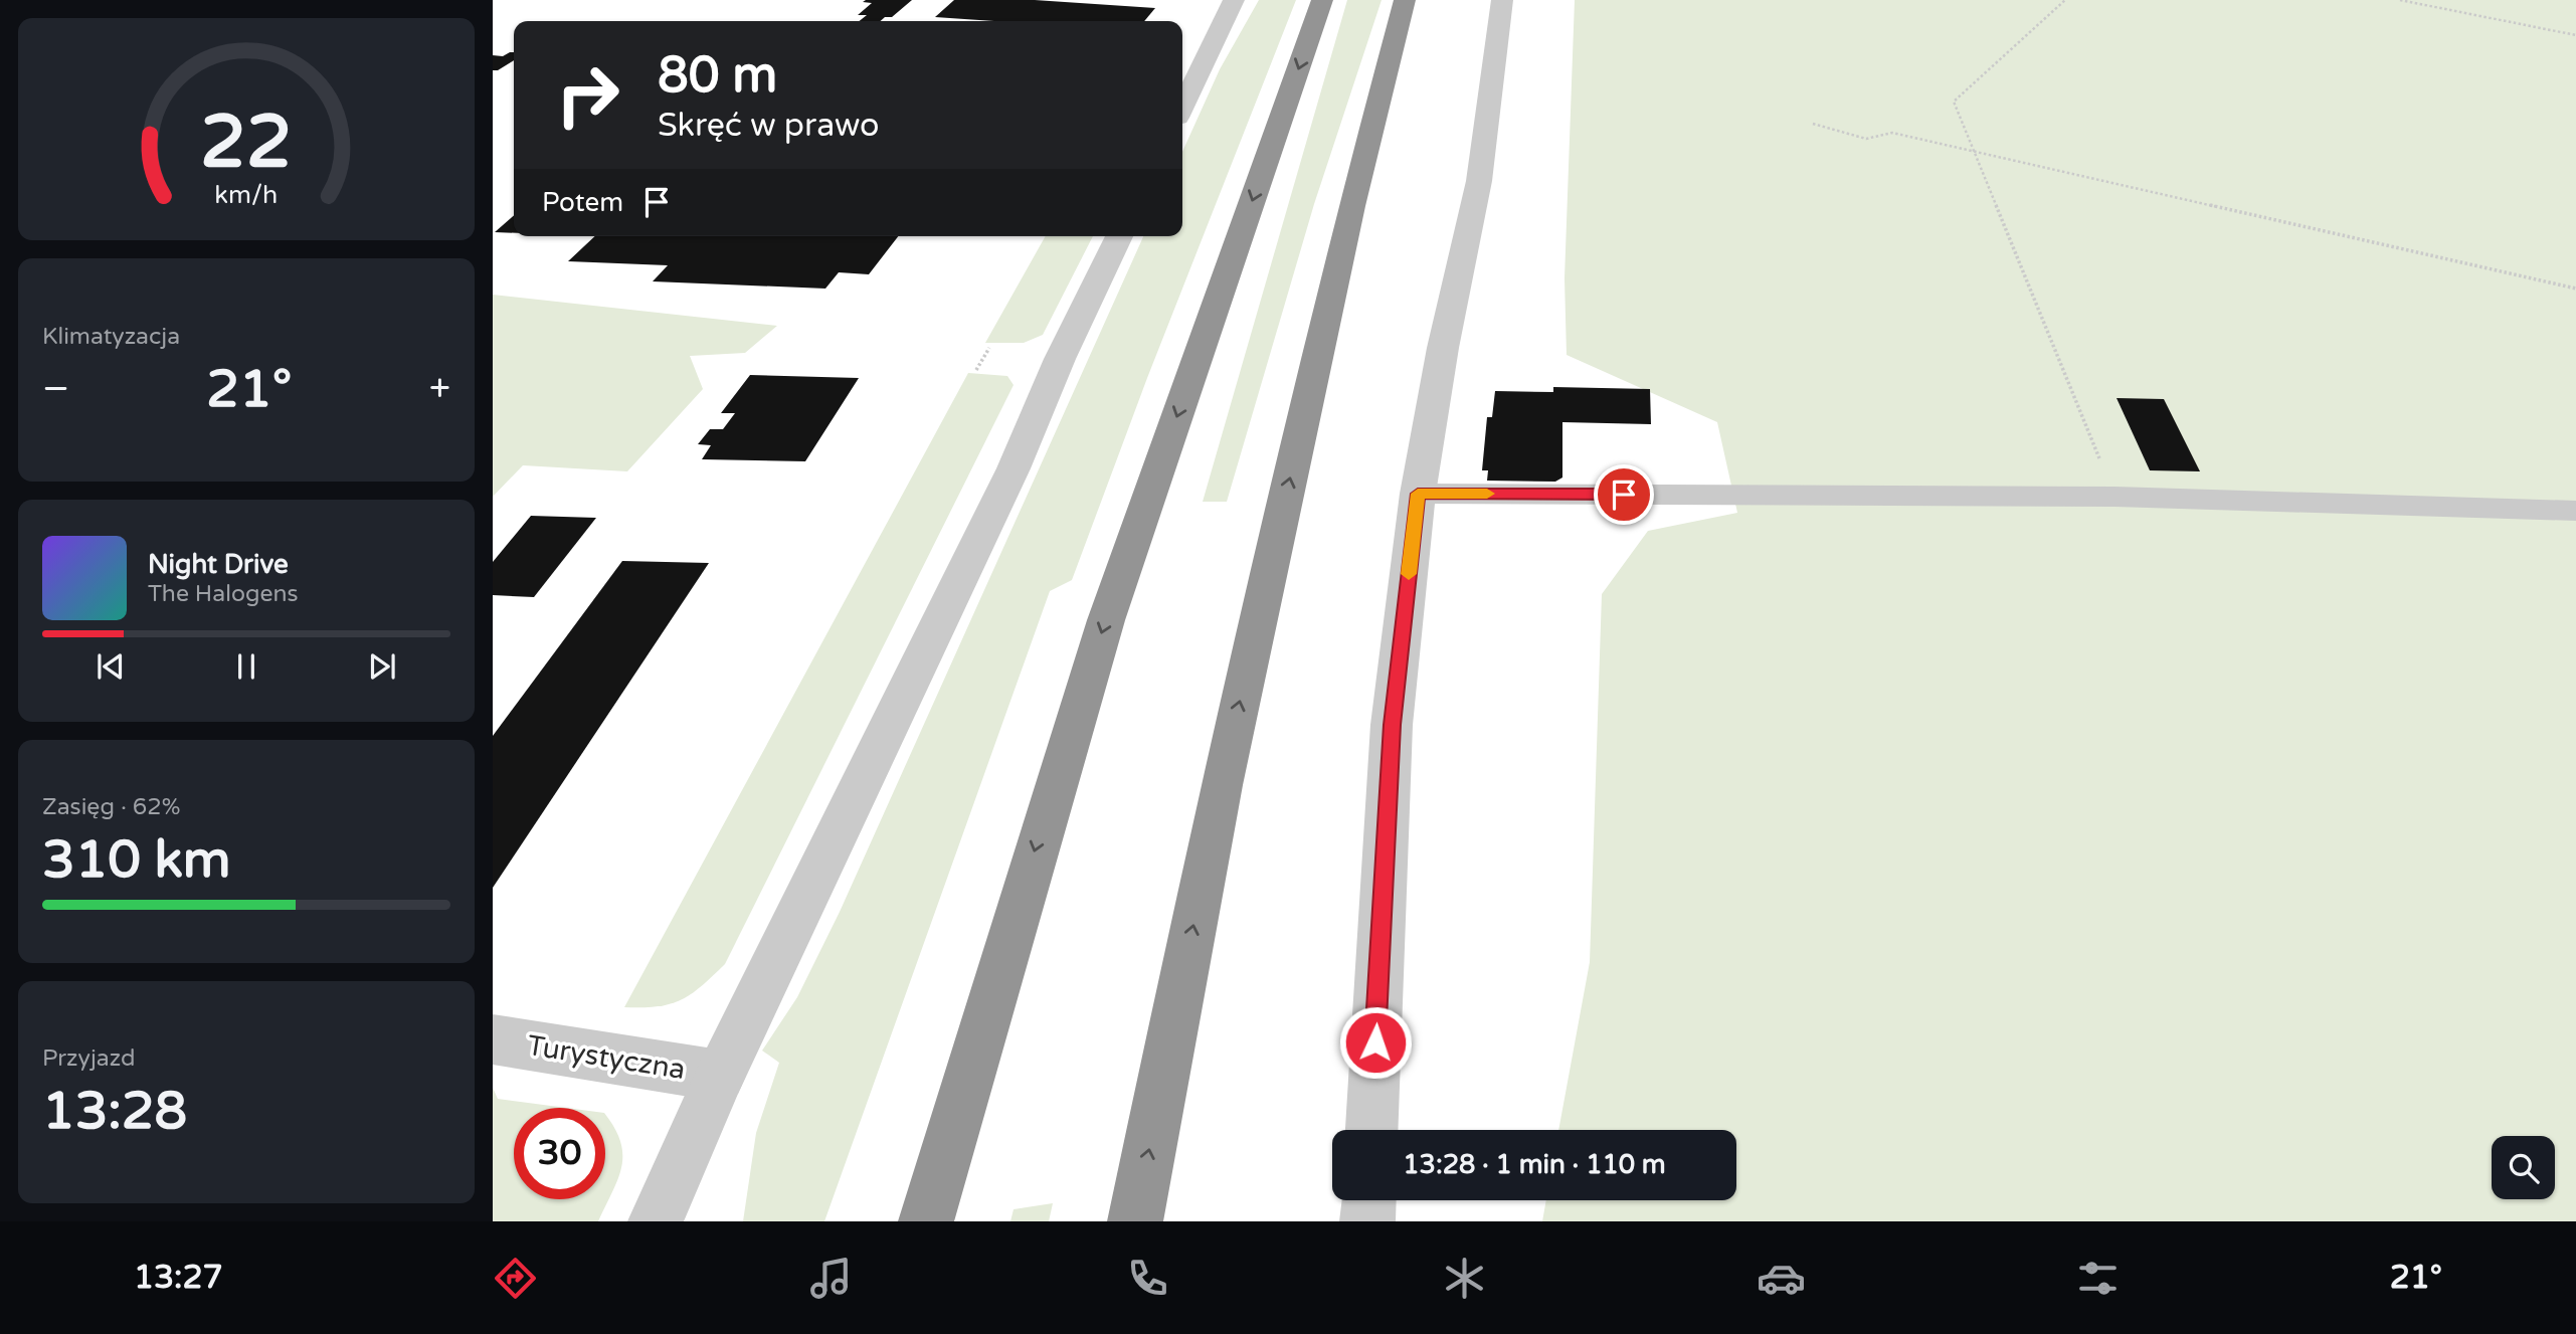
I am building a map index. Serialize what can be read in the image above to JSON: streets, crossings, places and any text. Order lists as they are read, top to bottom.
{
  "streets": {
    "street": ["Turystyczna"]
  },
  "page": {
    "turn": ["80 m", "Skręć w prawo"],
    "then": "Potem",
    "tile": [
      "Klimatyzacja",
      ["Zasięg · 62%", "310 km"],
      ["Przyjazd", "13:28"]
    ],
    "heat": ["−", "21°", "+"],
    "song": ["Night Drive", "The Halogens"],
    "limit": "30",
    "trip": "13:28 · 1 min · 110 m",
    "tabs": ["13:27", "21°"],
    "gauge": ["22", "km/h"]
  }
}
